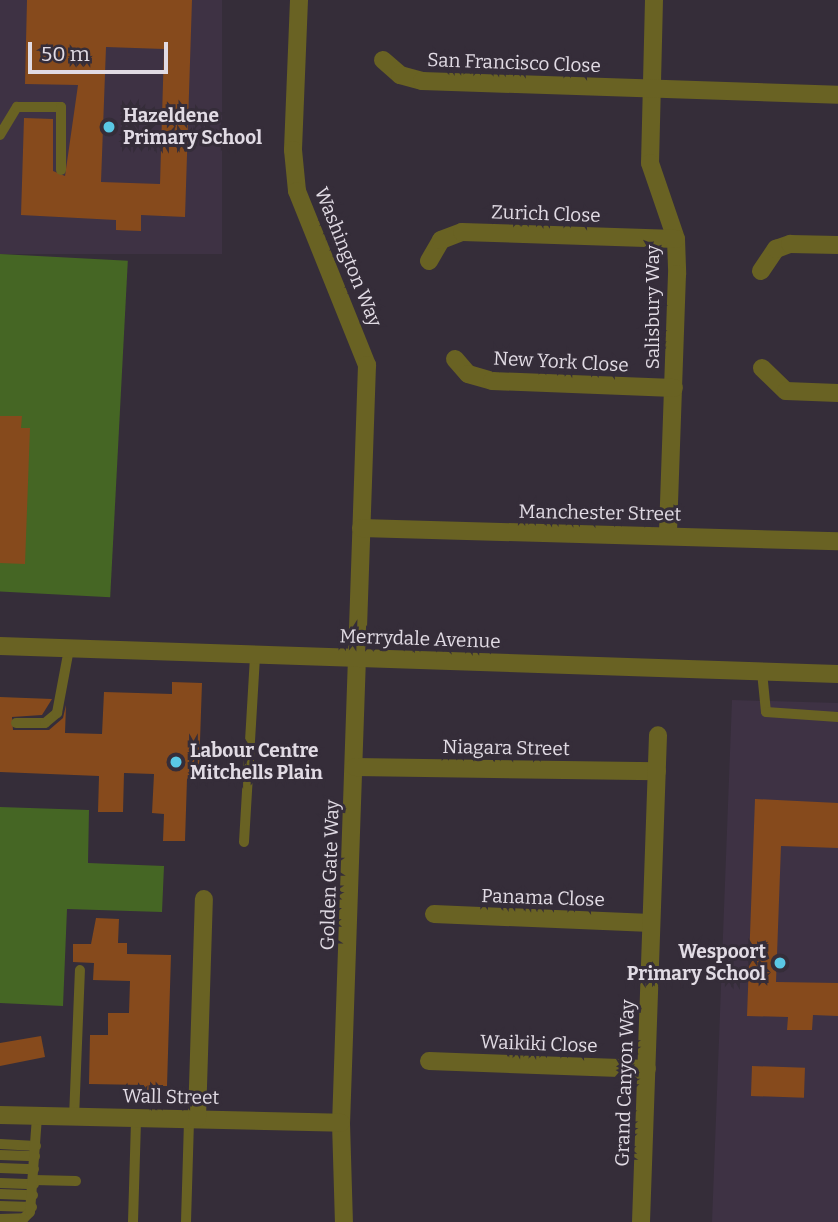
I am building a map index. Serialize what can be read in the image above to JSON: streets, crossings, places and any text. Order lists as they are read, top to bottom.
{
  "streets": {
    "street": [
      "San Francisco Close",
      "Zurich Close",
      "Washington Way",
      "Salisbury Way",
      "New York Close",
      "Manchester Street",
      "Merrydale Avenue",
      "Niagara Street",
      "Golden Gate Way",
      "Panama Close",
      "Waikiki Close",
      "Grand Canyon Way",
      "Wall Street"
    ]
  },
  "crossings": [
    ["San Francisco Close", "Salisbury Way"],
    ["Zurich Close", "Salisbury Way"],
    ["Washington Way", "Manchester Street"],
    ["Washington Way", "Golden Gate Way"],
    ["Salisbury Way", "New York Close"],
    ["Salisbury Way", "Manchester Street"],
    ["Manchester Street", "Golden Gate Way"],
    ["Merrydale Avenue", "Golden Gate Way"],
    ["Niagara Street", "Golden Gate Way"],
    ["Niagara Street", "Grand Canyon Way"],
    ["Golden Gate Way", "Wall Street"],
    ["Panama Close", "Grand Canyon Way"],
    ["Waikiki Close", "Grand Canyon Way"]
  ],
  "places": ["Hazeldene Primary School", "Labour Centre Mitchells Plain", "Wespoort Primary School"],
  "scale_bar": "50 m"
}
